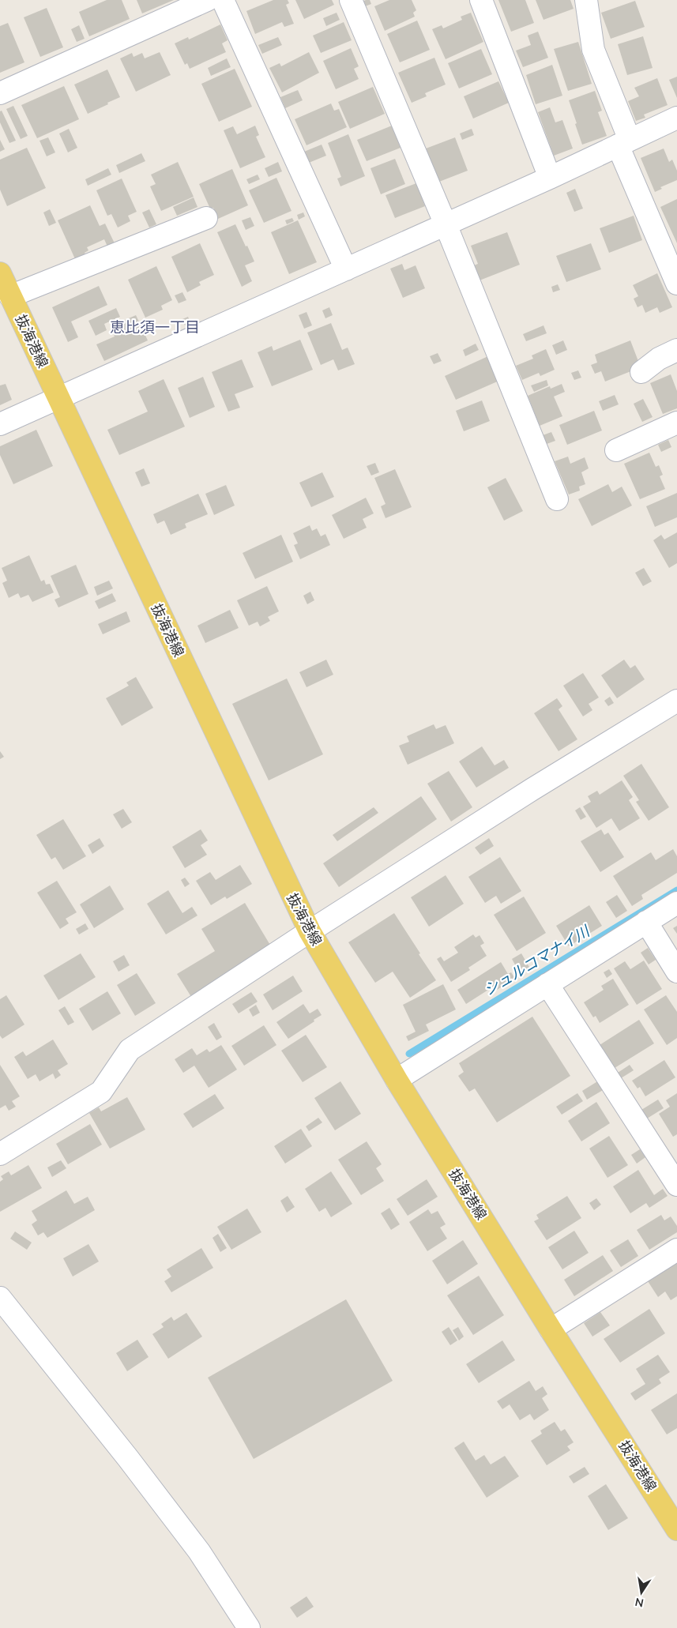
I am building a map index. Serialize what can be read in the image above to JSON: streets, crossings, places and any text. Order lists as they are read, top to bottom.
{
  "streets": {
    "main road": ["抜海港線"]
  },
  "districts": ["恵比須一丁目"],
  "water": ["シュルコマナイ川"],
  "north": "bottom"
}
